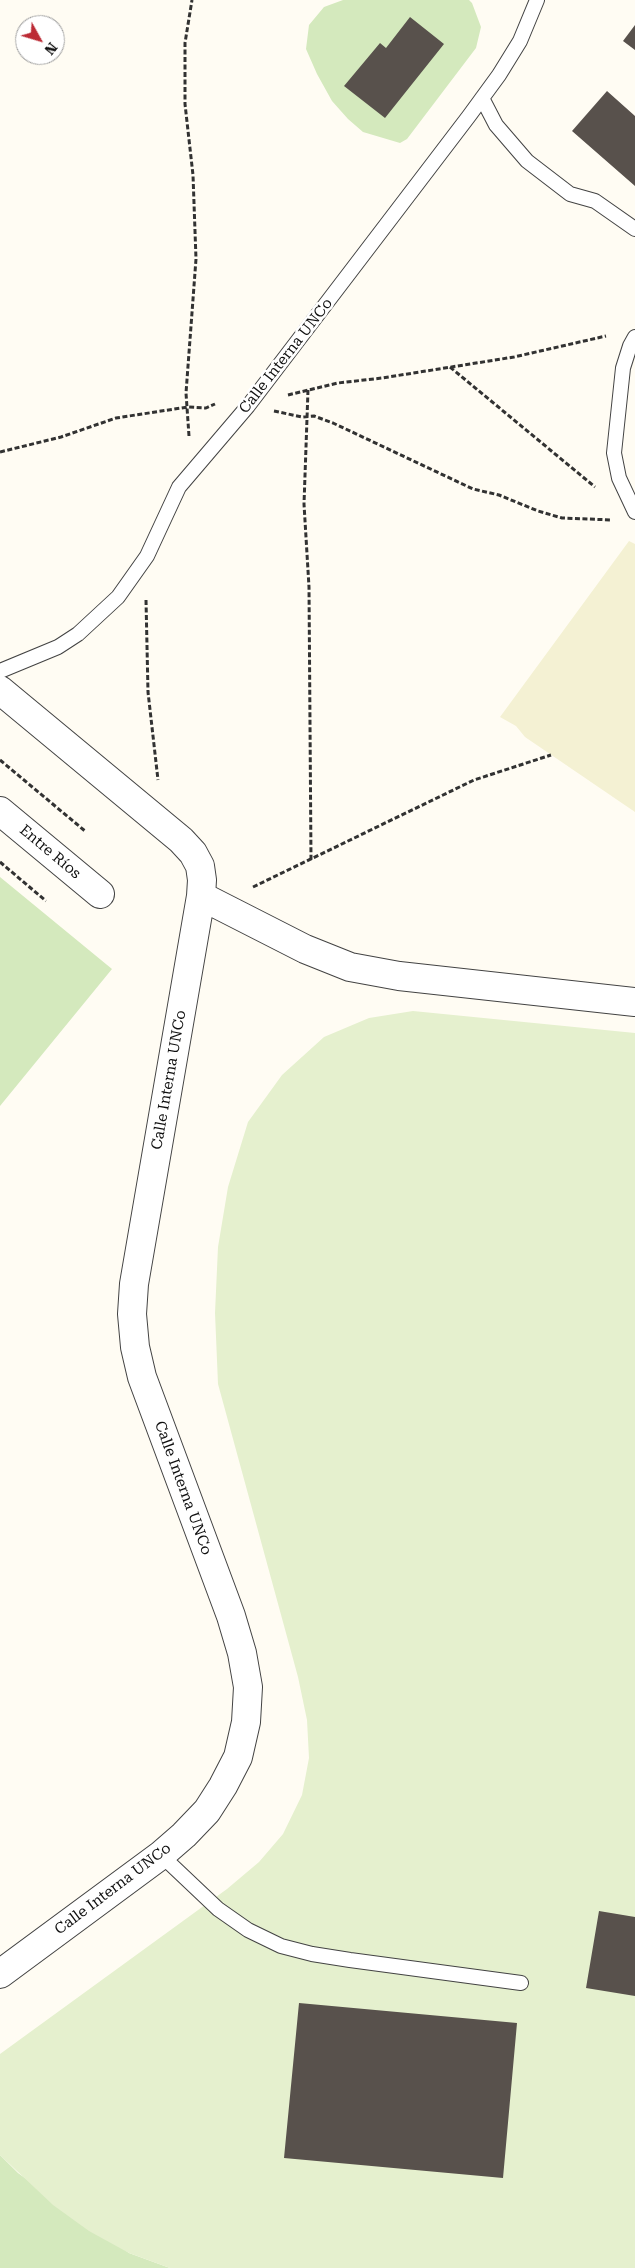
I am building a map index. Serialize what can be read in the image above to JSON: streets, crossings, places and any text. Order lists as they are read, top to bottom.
{
  "streets": {
    "street": ["Calle Interna UNCo", "Entre Ríos"]
  },
  "north": "bottom right"
}
